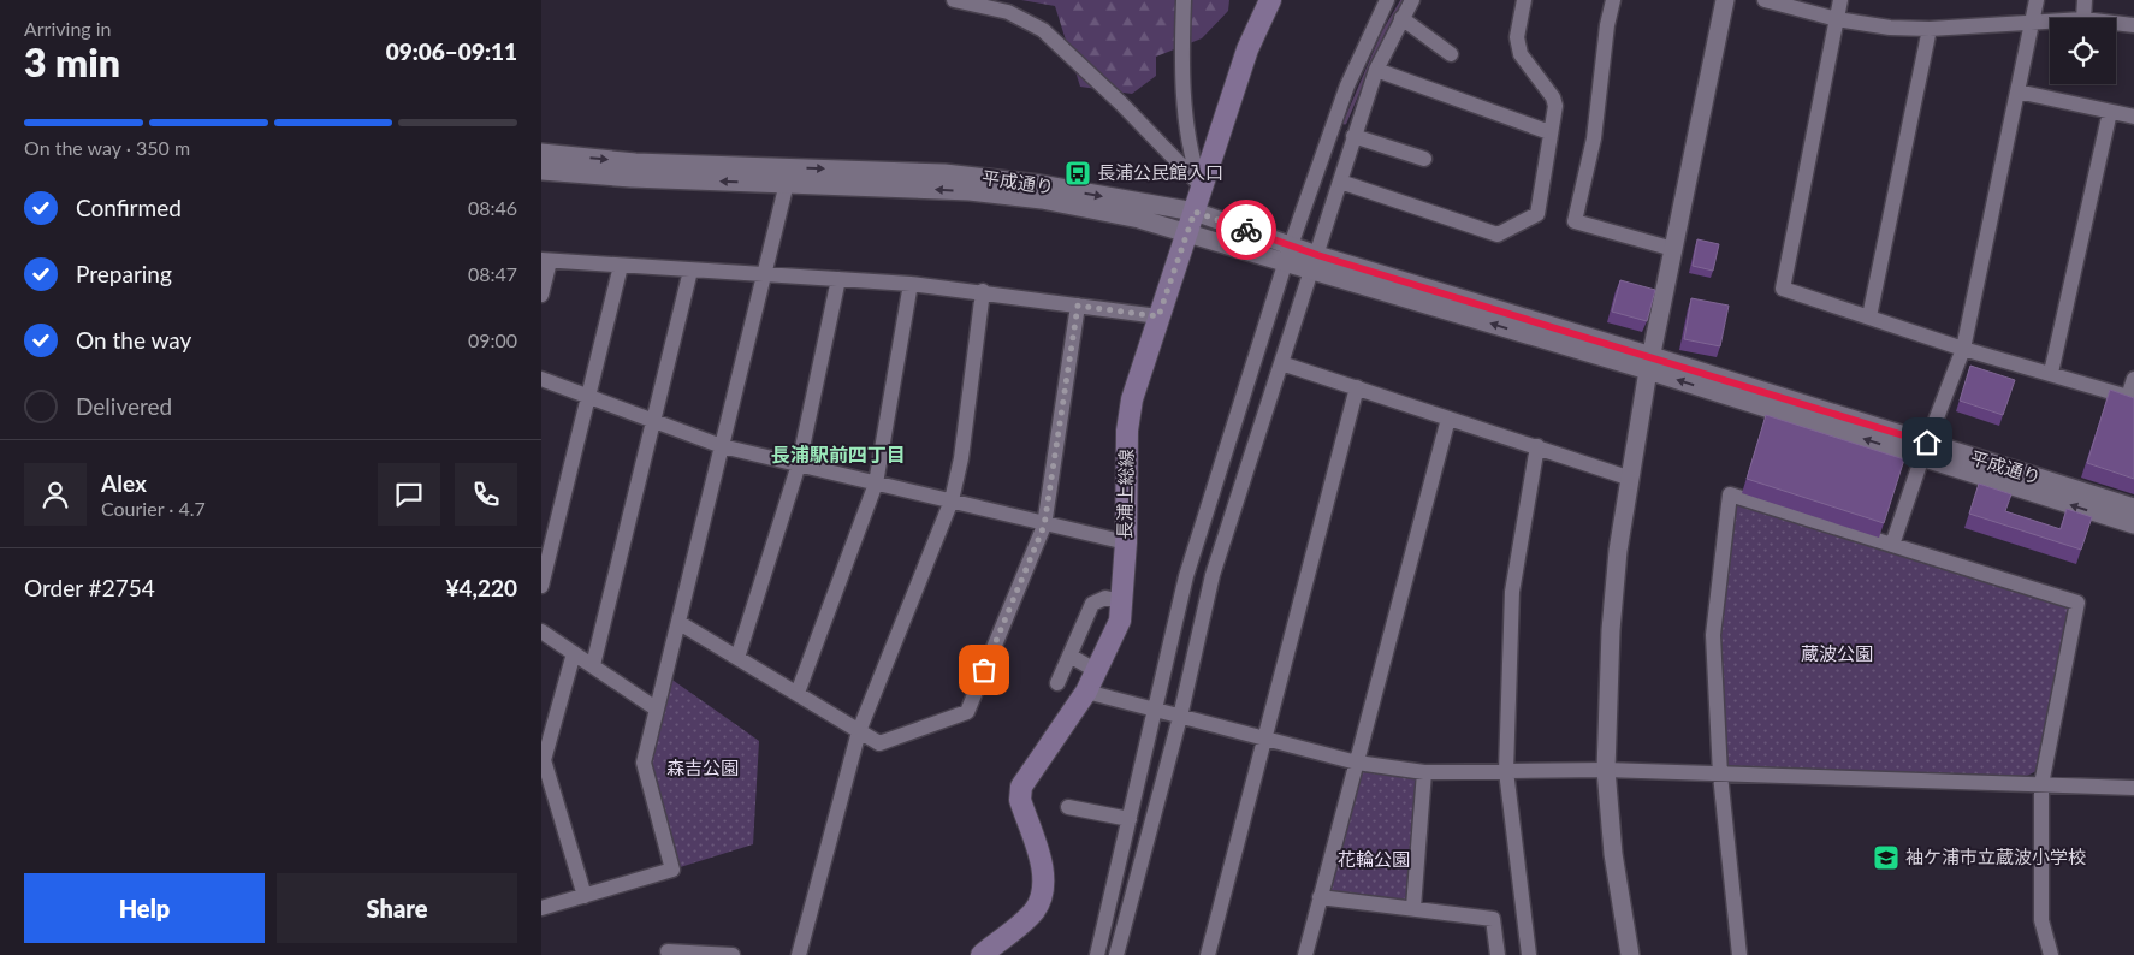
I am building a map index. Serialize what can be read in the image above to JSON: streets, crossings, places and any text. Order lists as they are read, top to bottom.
{
  "streets": {
    "main road": ["長浦上総線"],
    "street": ["平成通り"]
  },
  "crossings": [
    ["平成通り", "長浦上総線"]
  ],
  "districts": ["長浦駅前四丁目"],
  "parks": ["蔵波公園", "森吉公園", "花輪公園"],
  "places": {
    "bus stop": ["長浦公民館入口"],
    "school or university": ["袖ケ浦市立蔵波小学校"]
  },
  "page": {
    "heading": ["3 min", "Arriving in", "09:06–09:11"],
    "panel": [
      "Alex",
      "Courier · 4.7",
      "Order #2754",
      "¥4,220"
    ],
    "bar": "On the way · 350 m",
    "list": [
      ["Confirmed", "08:46"],
      ["Preparing", "08:47"],
      ["On the way", "09:00"],
      "Delivered"
    ],
    "buttons": ["Help", "Share"]
  }
}
